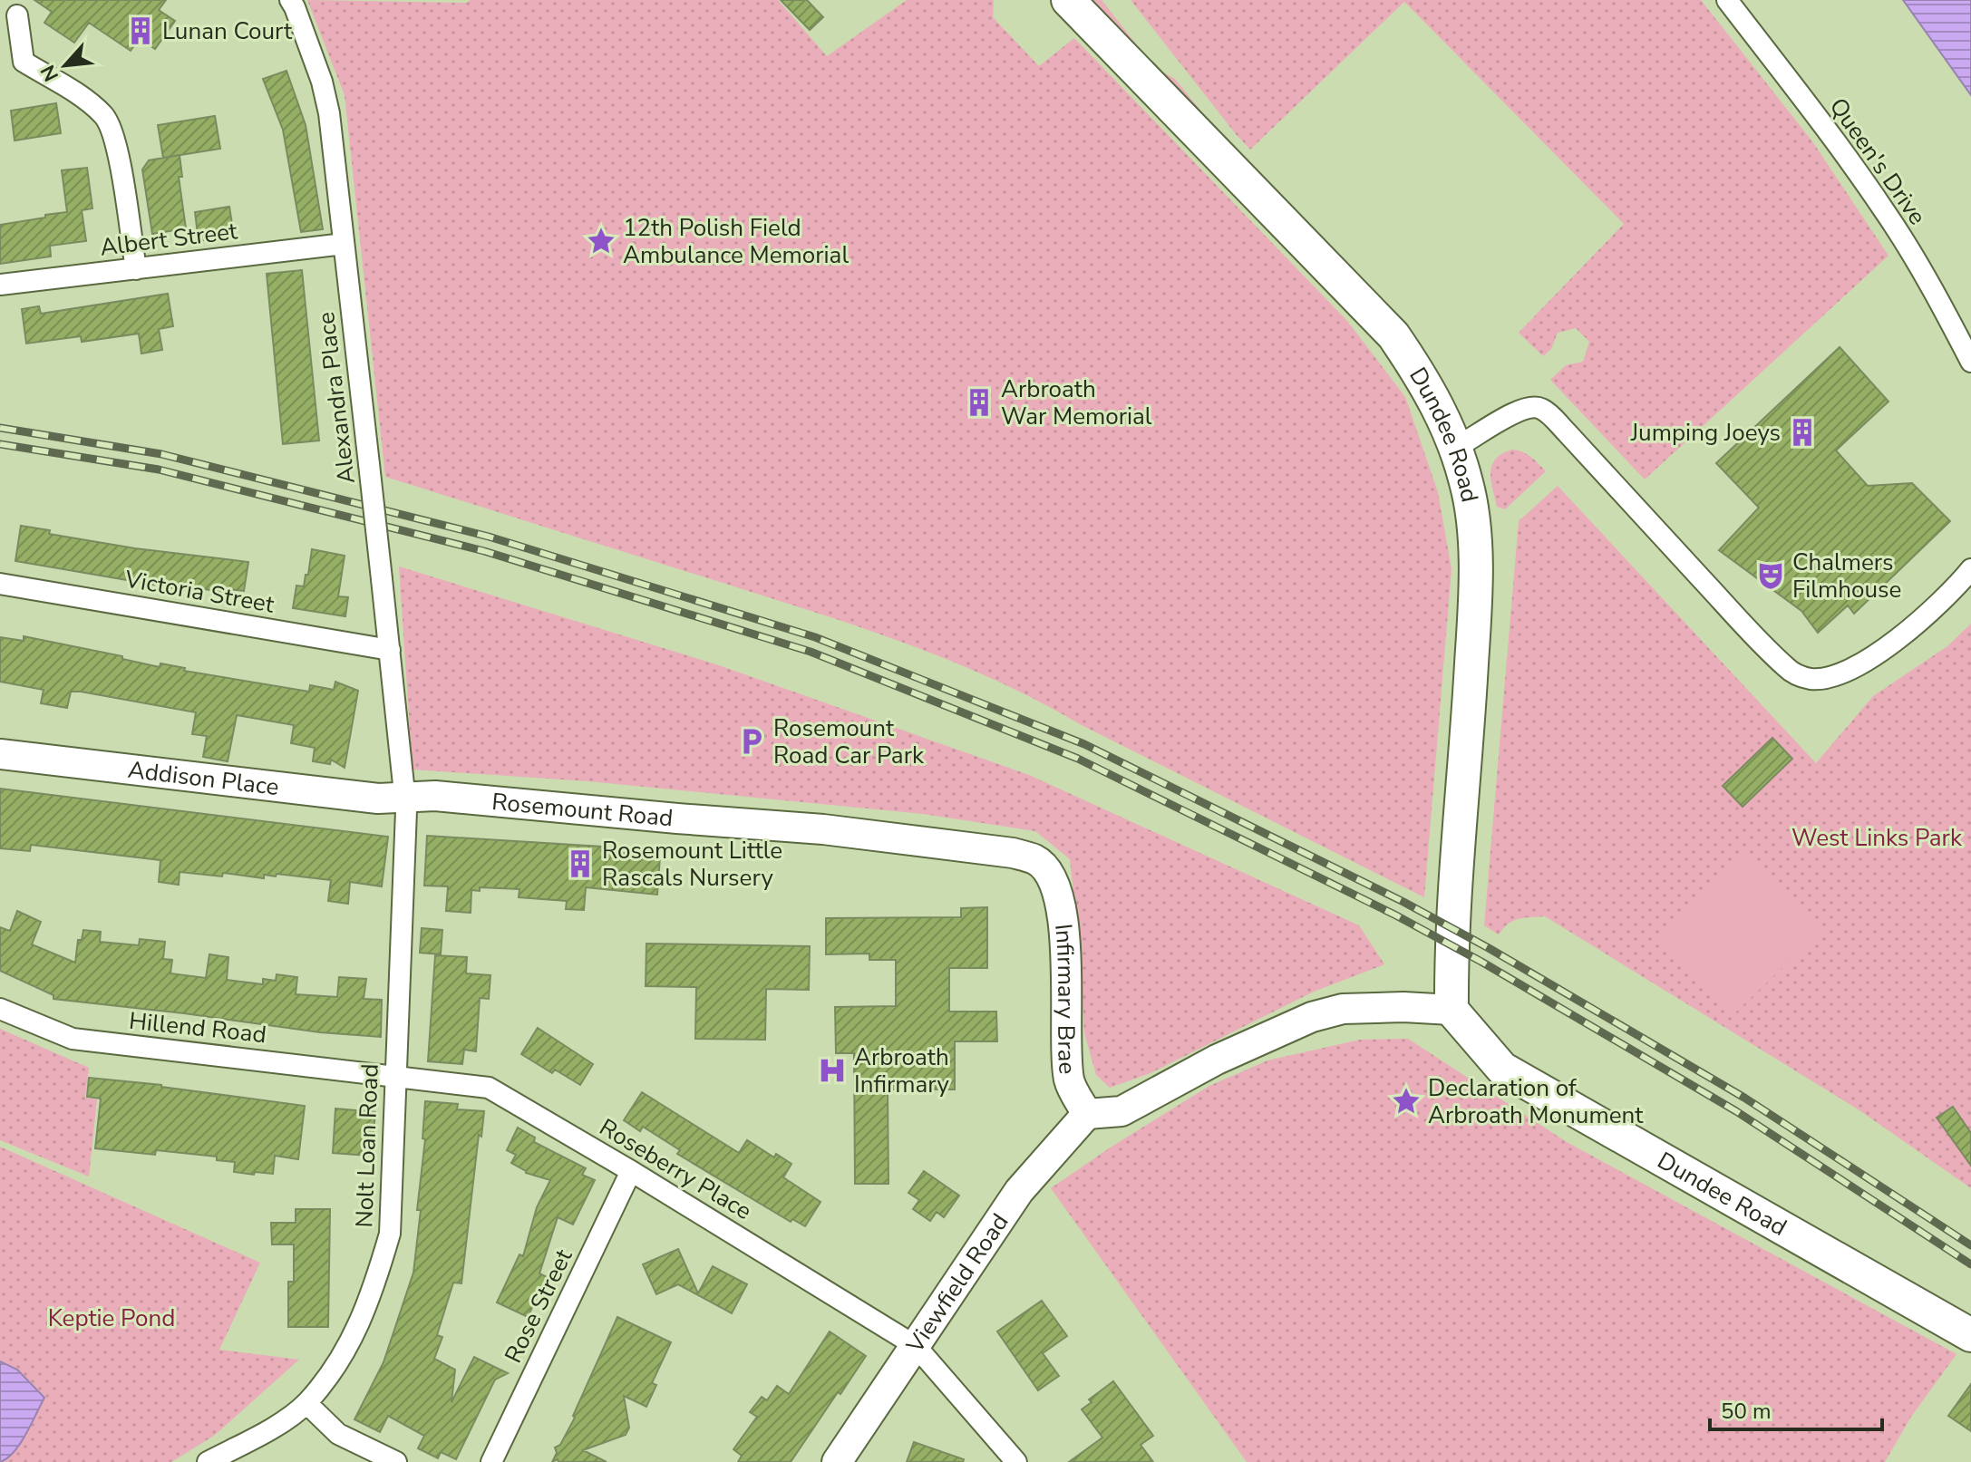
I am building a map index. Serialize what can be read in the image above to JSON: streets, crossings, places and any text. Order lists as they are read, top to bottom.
{
  "streets": {
    "main road": [
      "Dundee Road",
      "Addison Place",
      "Rosemount Road",
      "Infirmary Brae",
      "Viewfield Road"
    ],
    "street": [
      "Queen's Drive",
      "Albert Street",
      "Alexandra Place",
      "Victoria Street",
      "Hillend Road",
      "Nolt Loan Road",
      "Roseberry Place",
      "Rose Street"
    ]
  },
  "crossings": [
    ["Albert Street", "Alexandra Place"],
    ["Alexandra Place", "Victoria Street"],
    ["Alexandra Place", "Addison Place"],
    ["Alexandra Place", "Rosemount Road"],
    ["Alexandra Place", "Nolt Loan Road"],
    ["Addison Place", "Rosemount Road"],
    ["Addison Place", "Nolt Loan Road"],
    ["Rosemount Road", "Infirmary Brae"],
    ["Rosemount Road", "Nolt Loan Road"],
    ["Infirmary Brae", "Viewfield Road"],
    ["Hillend Road", "Nolt Loan Road"],
    ["Hillend Road", "Roseberry Place"],
    ["Nolt Loan Road", "Roseberry Place"],
    ["Roseberry Place", "Viewfield Road"],
    ["Roseberry Place", "Rose Street"]
  ],
  "parks": ["West Links Park", "Keptie Pond"],
  "places": {
    "building": [
      "Lunan Court",
      "Arbroath War Memorial",
      "Jumping Joeys",
      "Rosemount Little Rascals Nursery"
    ],
    "place": ["12th Polish Field Ambulance Memorial", "Declaration of Arbroath Monument"],
    "theatre": ["Chalmers Filmhouse"],
    "parking": ["Rosemount Road Car Park"],
    "hospital": ["Arbroath Infirmary"]
  },
  "scale_bar": "50 m",
  "north": "bottom left"
}
